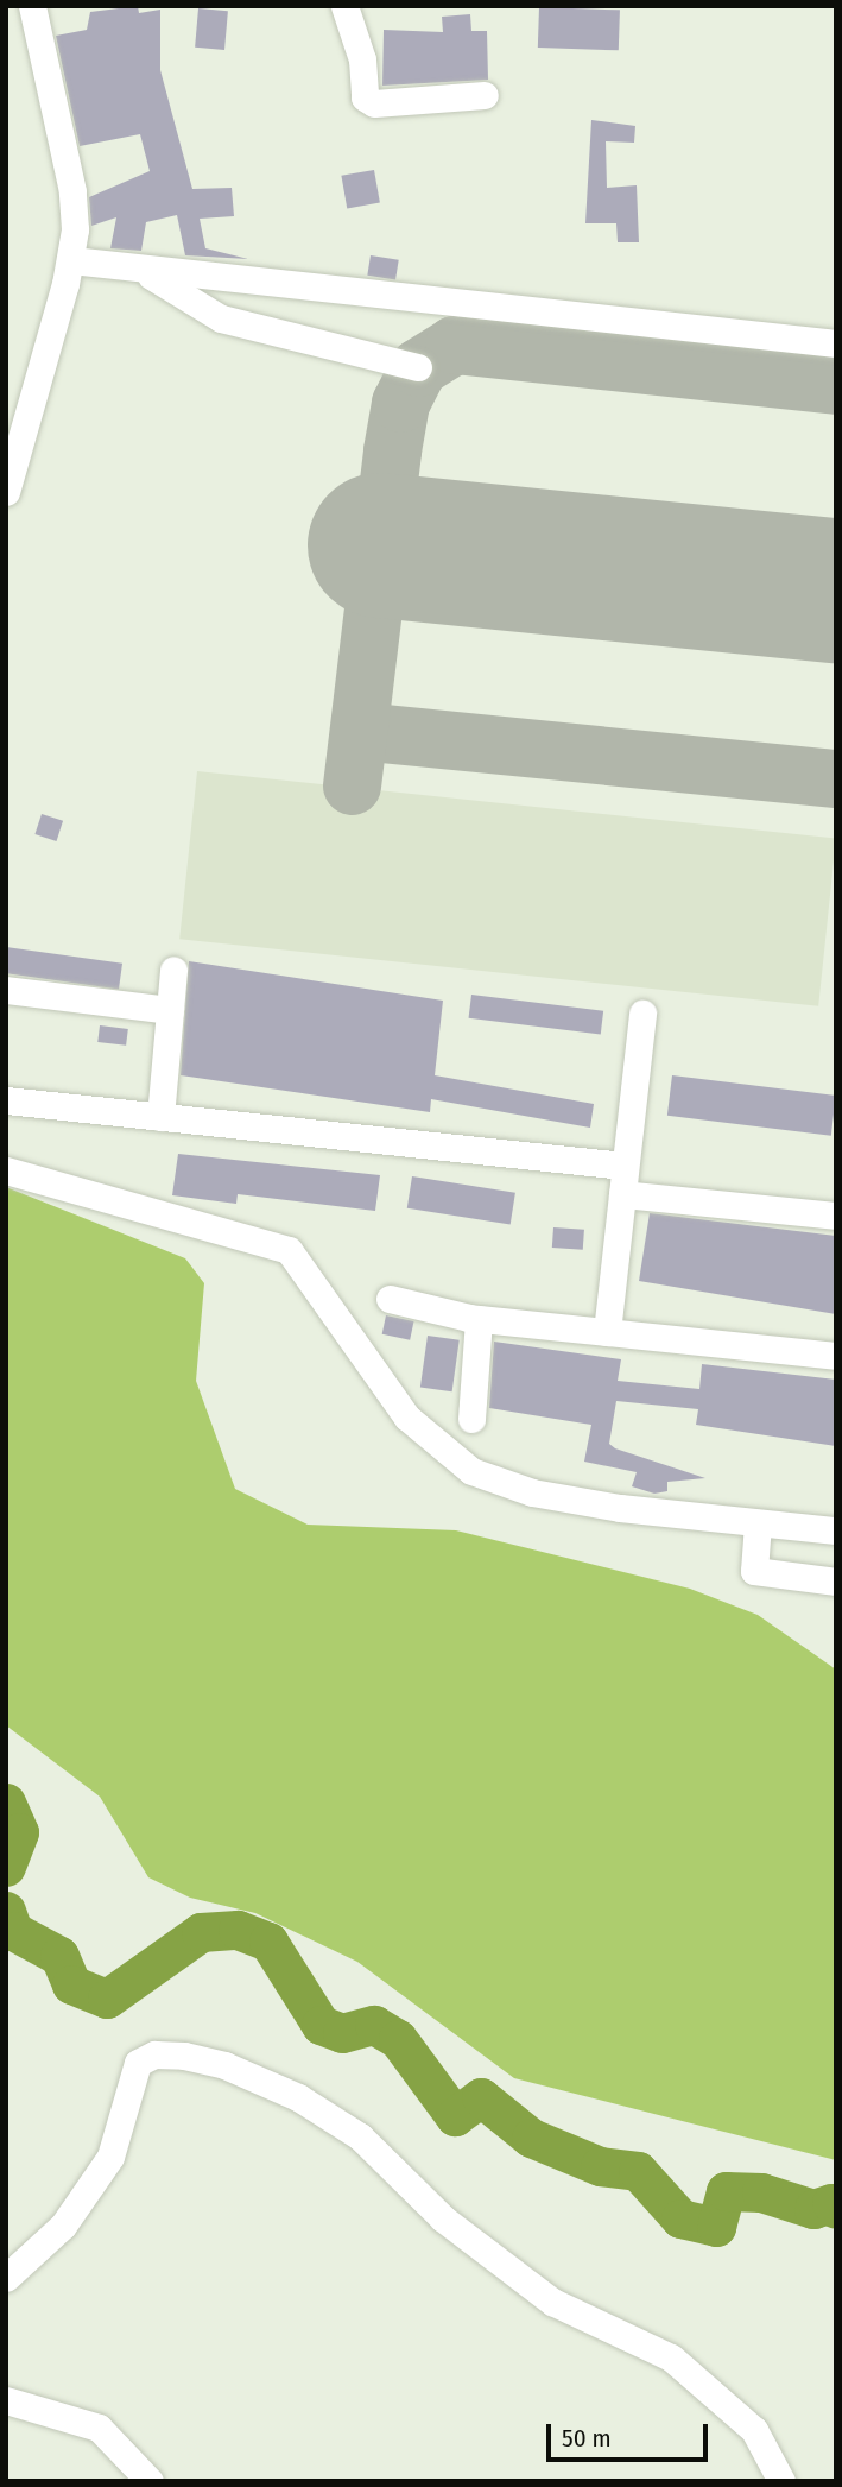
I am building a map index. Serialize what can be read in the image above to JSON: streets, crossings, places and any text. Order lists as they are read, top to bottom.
{
  "scale_bar": "50 m"
}
